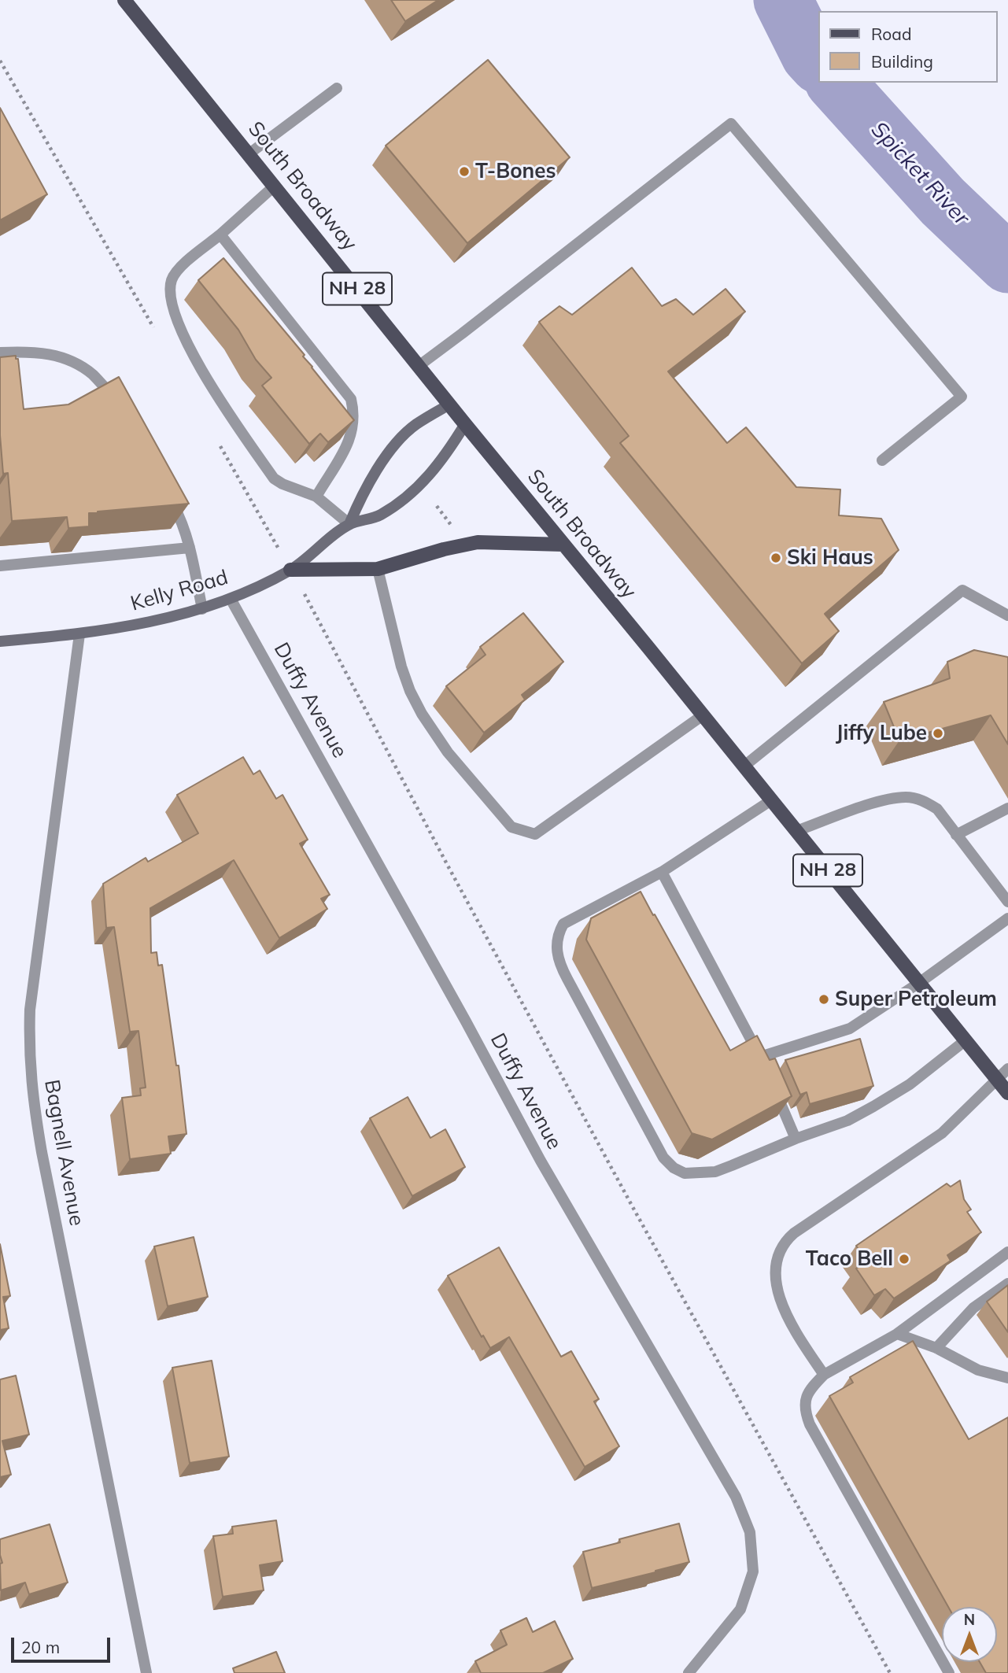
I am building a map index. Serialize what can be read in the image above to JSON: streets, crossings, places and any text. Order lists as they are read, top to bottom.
{
  "streets": {
    "main road": ["South Broadway", "NH 28"],
    "street": ["Kelly Road", "Duffy Avenue", "Bagnell Avenue"]
  },
  "crossings": [
    ["South Broadway", "Kelly Road"],
    ["Kelly Road", "Duffy Avenue"],
    ["Kelly Road", "Bagnell Avenue"]
  ],
  "water": ["Spicket River"],
  "places": [
    "T-Bones",
    "Ski Haus",
    "Jiffy Lube",
    "Super Petroleum",
    "Taco Bell"
  ],
  "legend": ["Road", "Building"],
  "scale_bar": "20 m",
  "north": "top"
}
